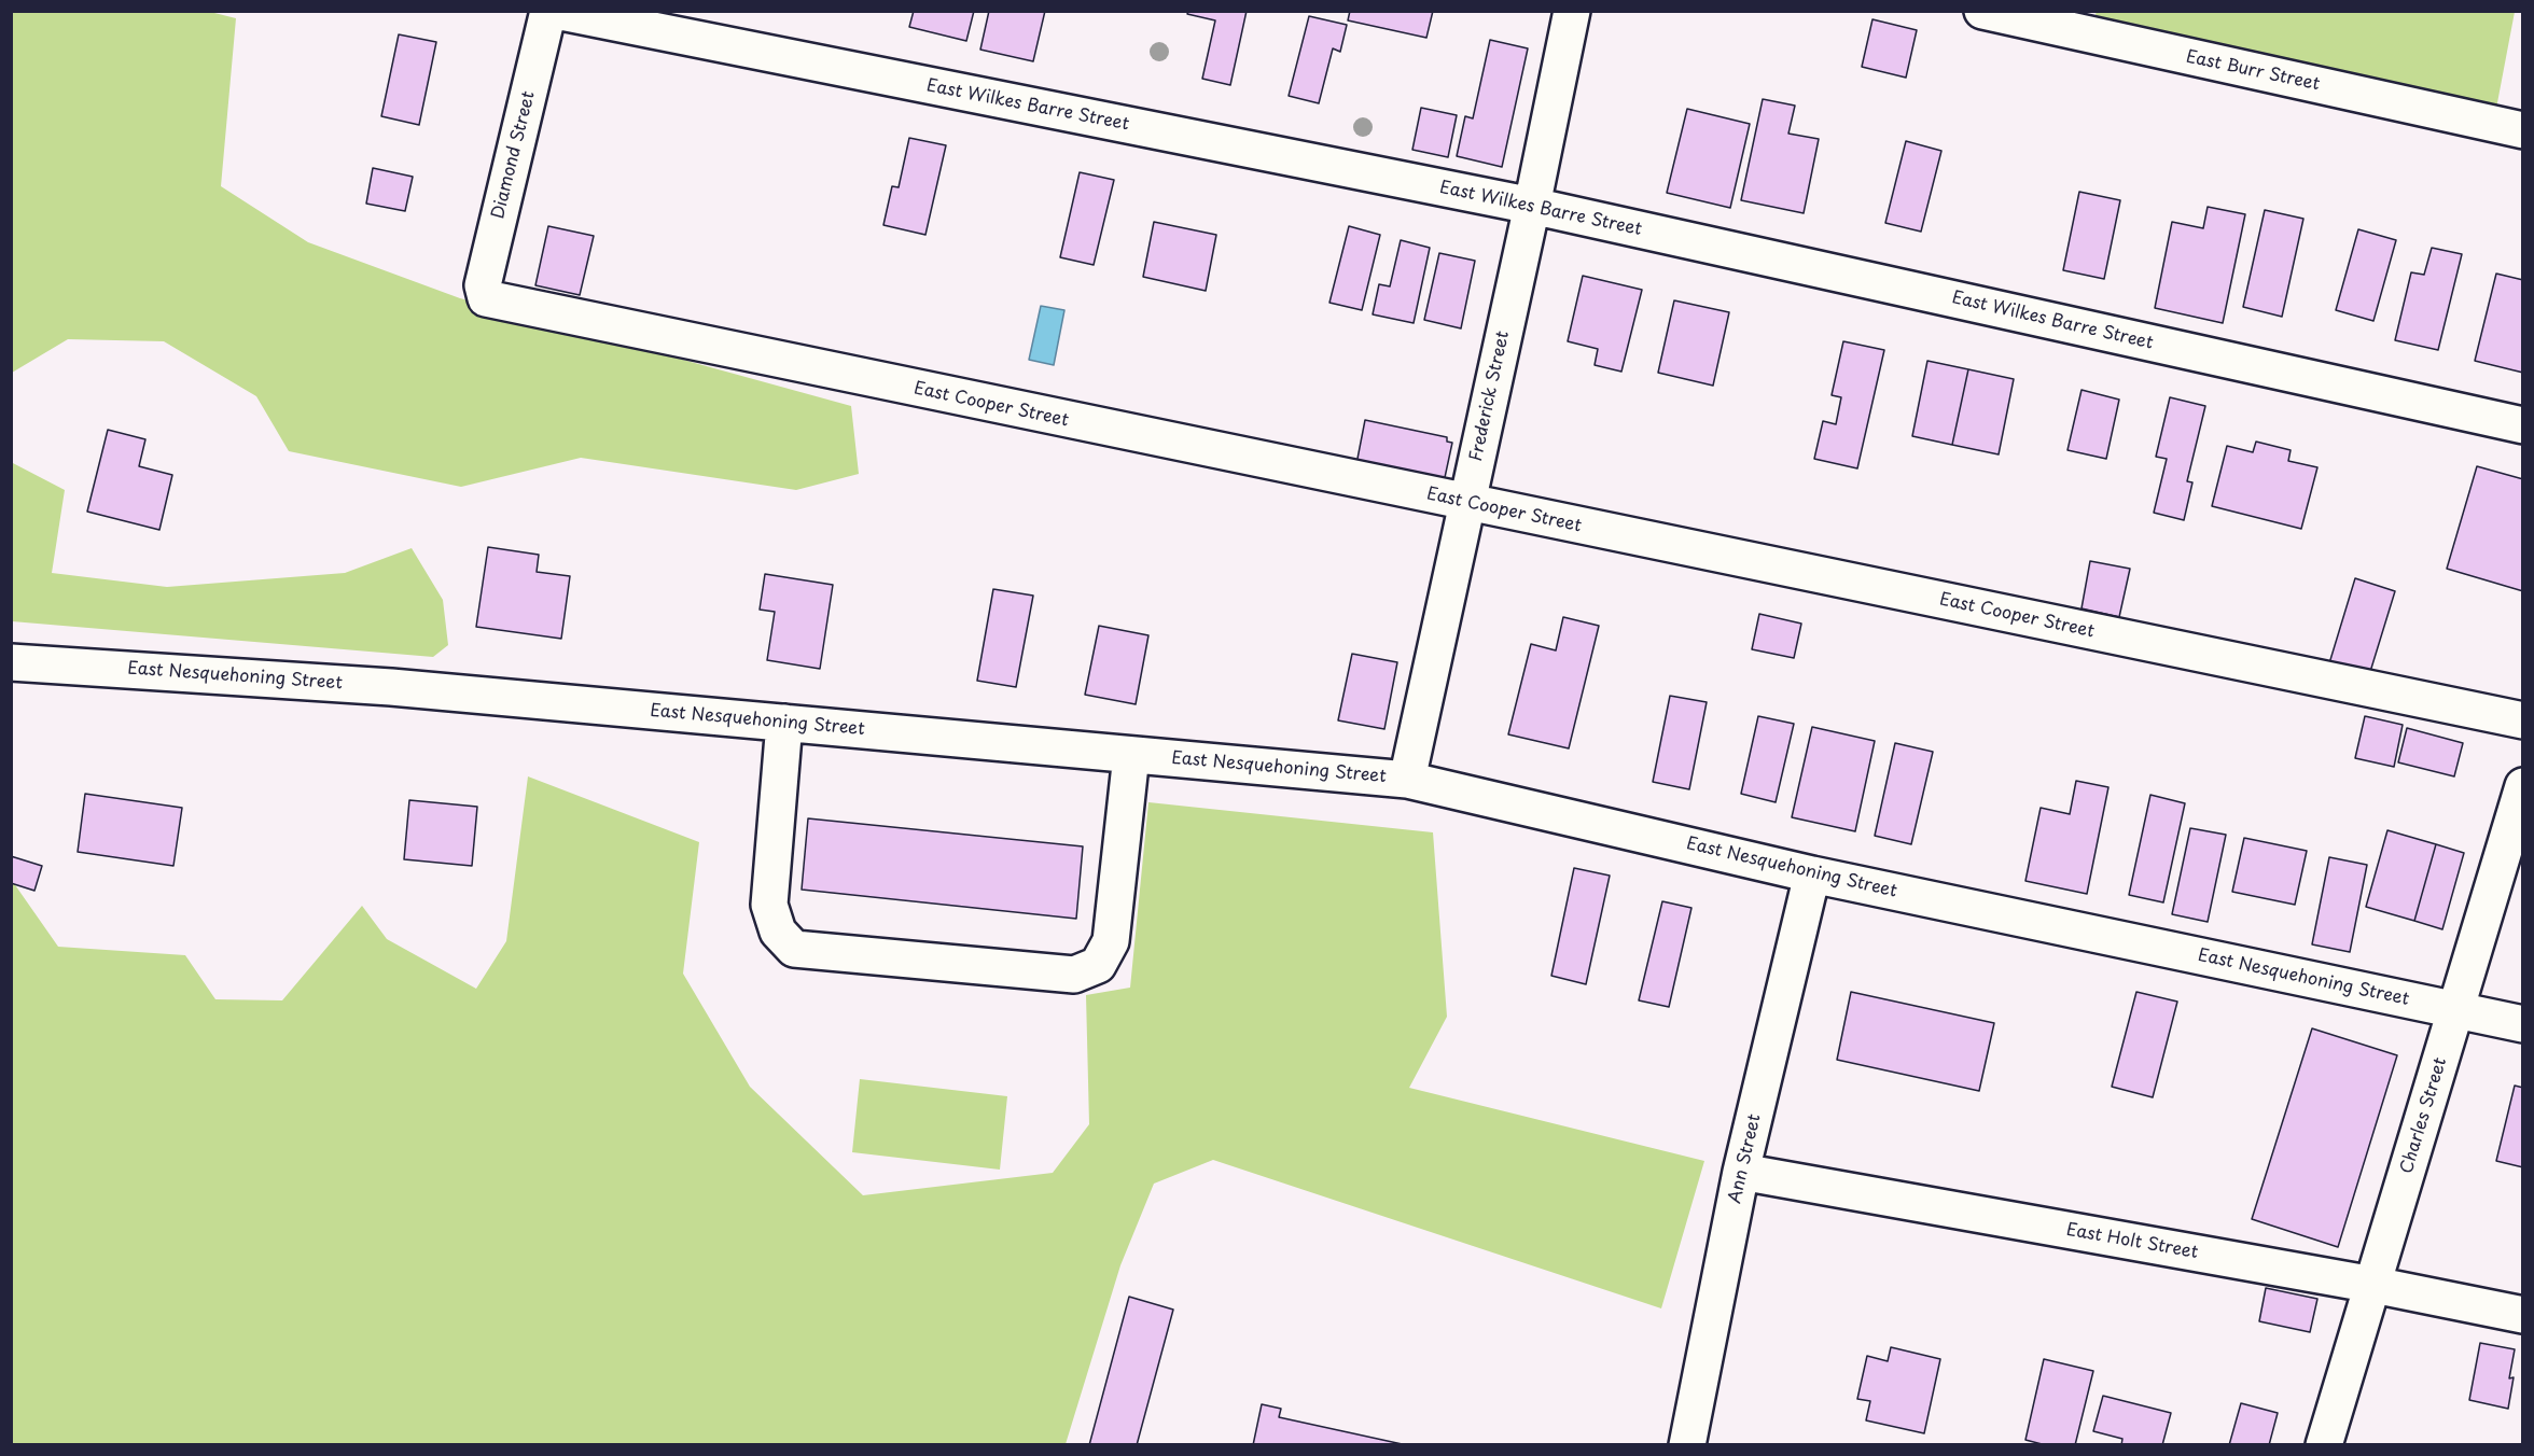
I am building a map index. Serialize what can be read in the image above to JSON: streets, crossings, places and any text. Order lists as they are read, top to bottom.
{
  "streets": {
    "street": [
      "East Burr Street",
      "East Wilkes Barre Street",
      "Diamond Street",
      "Frederick Street",
      "East Cooper Street",
      "East Nesquehoning Street",
      "Charles Street",
      "Ann Street",
      "East Holt Street"
    ]
  },
  "crossings": [
    ["East Wilkes Barre Street", "Frederick Street"],
    ["Diamond Street", "East Cooper Street"],
    ["Frederick Street", "East Cooper Street"],
    ["Frederick Street", "East Nesquehoning Street"],
    ["East Nesquehoning Street", "Charles Street"],
    ["East Nesquehoning Street", "Ann Street"],
    ["Charles Street", "East Holt Street"],
    ["Ann Street", "East Holt Street"]
  ]
}
